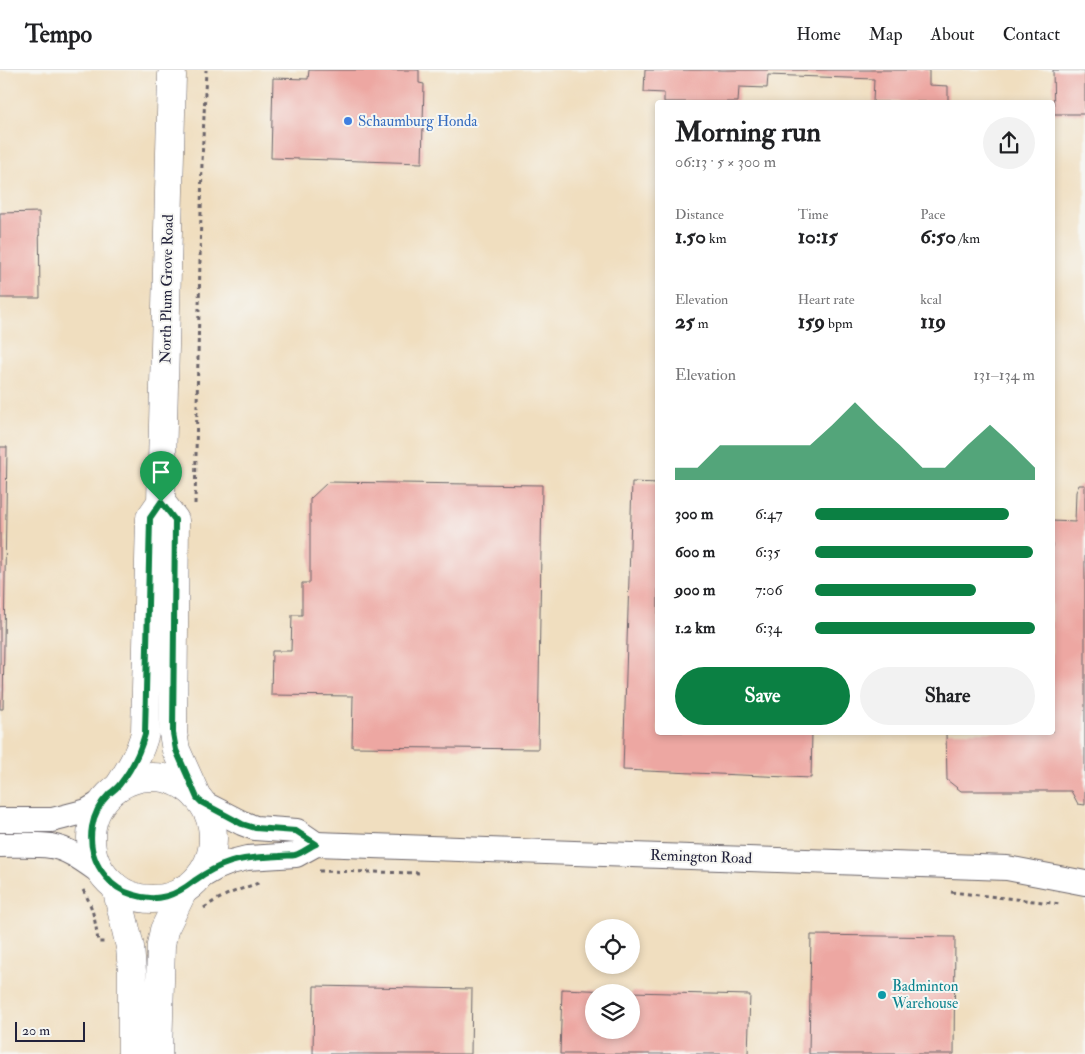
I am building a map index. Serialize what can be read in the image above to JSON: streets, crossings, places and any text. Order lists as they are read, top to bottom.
{
  "streets": {
    "street": ["North Plum Grove Road", "Remington Road"]
  },
  "crossings": [
    ["North Plum Grove Road", "Remington Road"]
  ],
  "places": ["Schaumburg Honda", "Badminton Warehouse"],
  "scale_bar": "20 m",
  "page": {
    "header": "Tempo",
    "nav": [
      "Home",
      "Map",
      "About",
      "Contact"
    ],
    "heading": ["Morning run", "06:13 · 5 × 300 m"],
    "stats": [
      ["Distance", "1.50 km"],
      ["Time", "10:15"],
      ["Pace", "6:50 /km"],
      ["Elevation", "25 m"],
      ["Heart rate", "159 bpm"],
      ["kcal", "119"]
    ],
    "chart": ["Elevation", "131–134 m"],
    "list": [
      {
        "name": "300 m",
        "note": "6:47"
      },
      {
        "name": "600 m",
        "note": "6:35"
      },
      {
        "name": "900 m",
        "note": "7:06"
      },
      {
        "name": "1.2 km",
        "note": "6:34"
      }
    ],
    "buttons": ["Save", "Share"],
    "scale": "20 m"
  }
}
